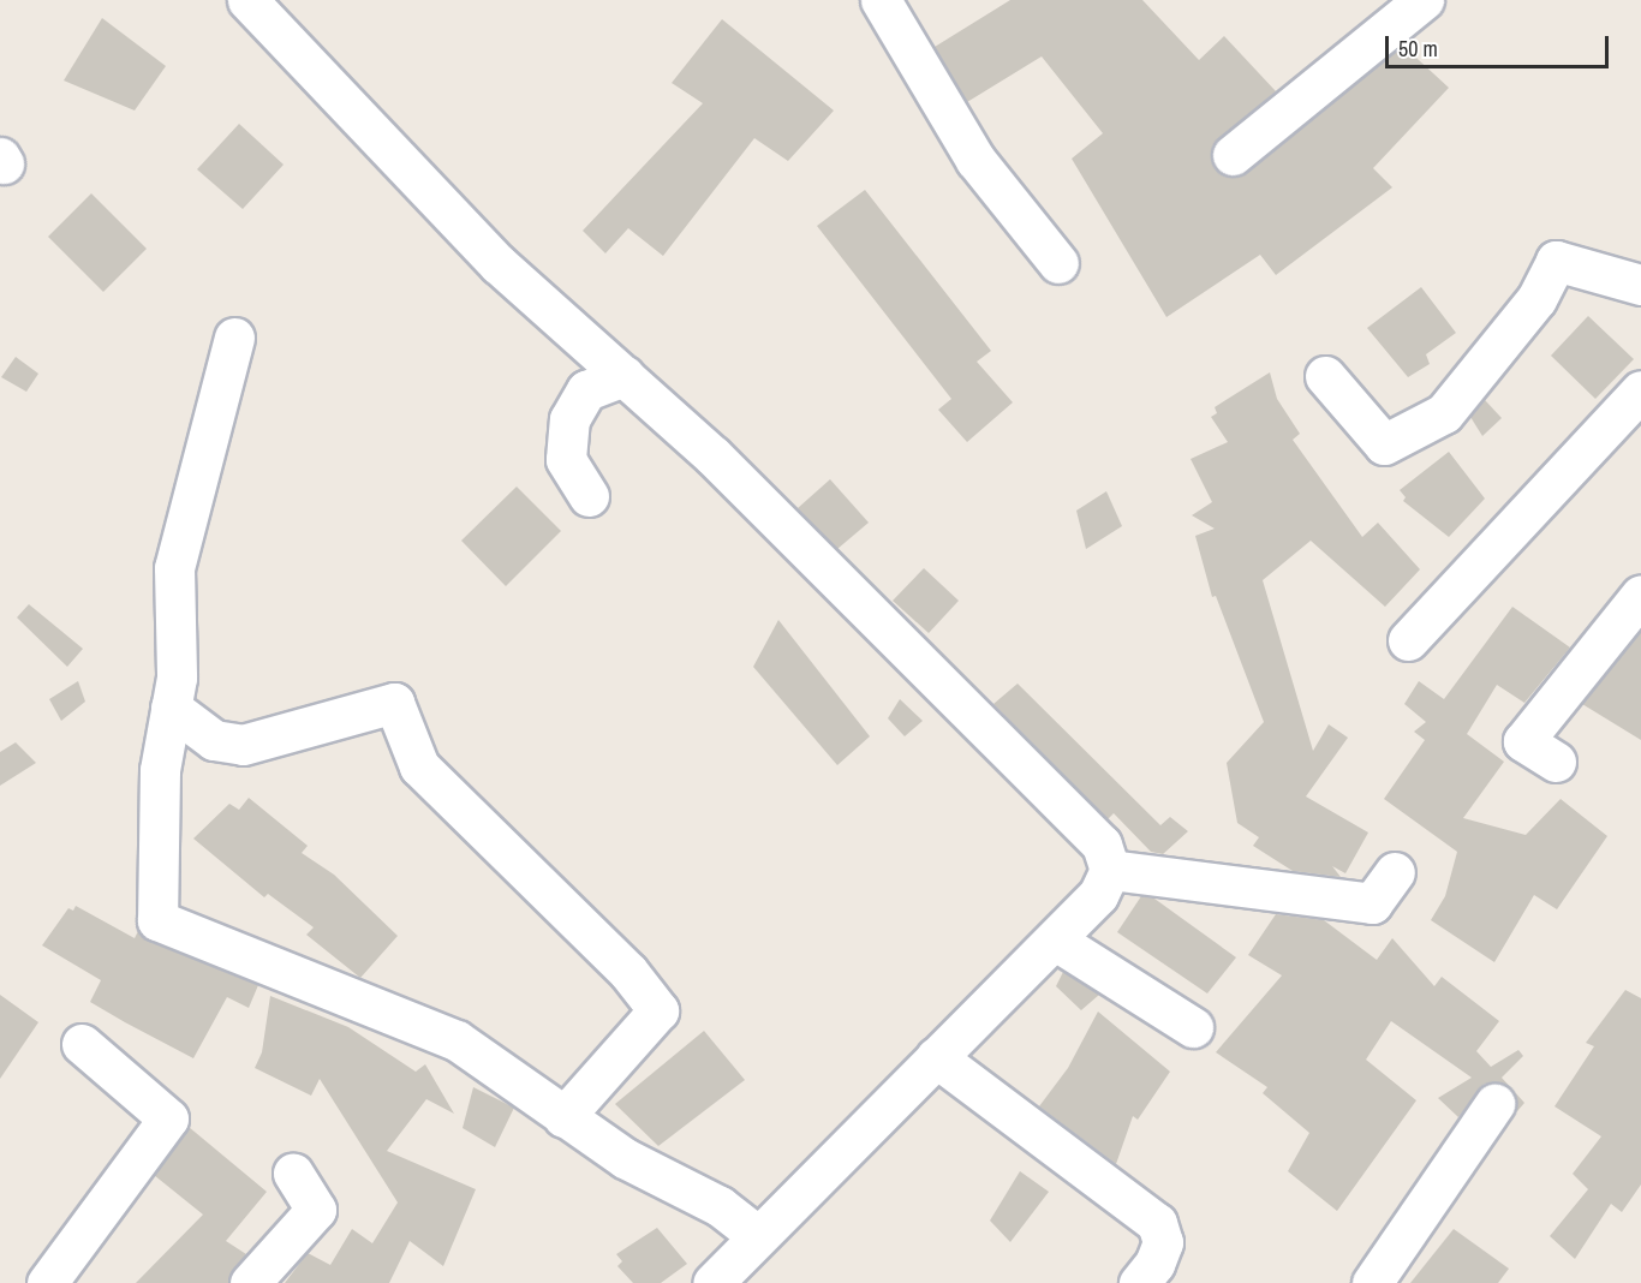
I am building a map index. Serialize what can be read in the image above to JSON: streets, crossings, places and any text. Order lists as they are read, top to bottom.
{
  "scale_bar": "50 m"
}
